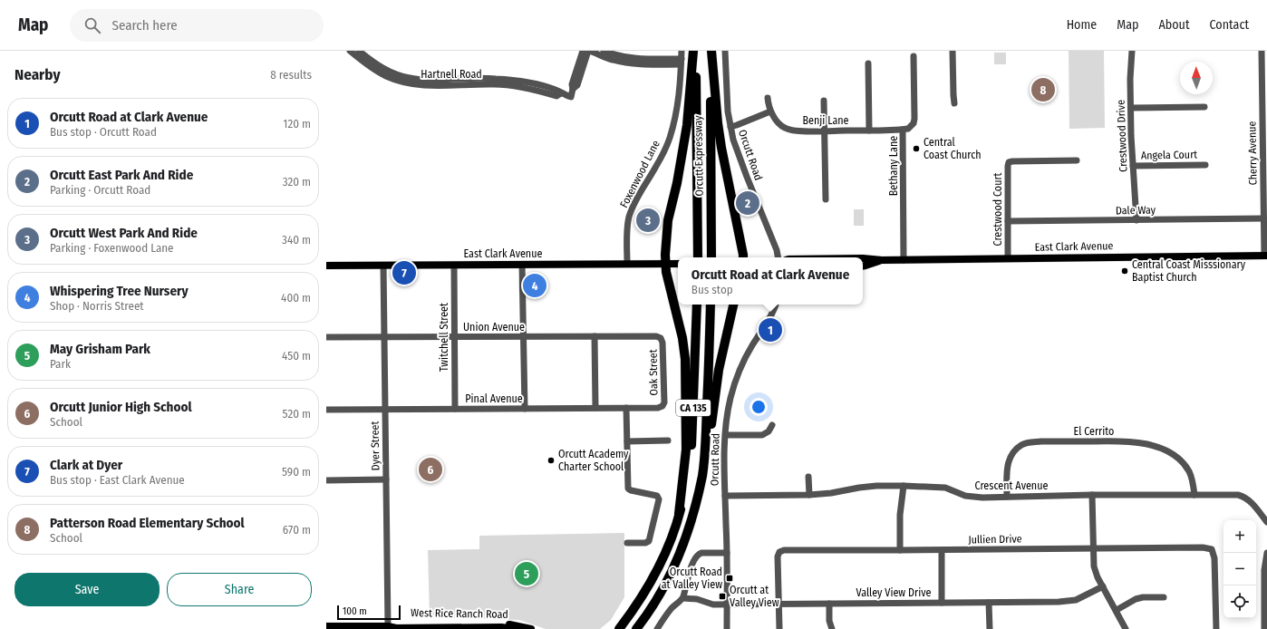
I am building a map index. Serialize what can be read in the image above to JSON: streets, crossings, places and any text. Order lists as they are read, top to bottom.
{
  "streets": {
    "highway": ["Orcutt Expressway", "CA 135"],
    "main road": ["East Clark Avenue", "West Rice Ranch Road"],
    "street": [
      "Hartnell Road",
      "Benji Lane",
      "Crestwood Drive",
      "Cherry Avenue",
      "Orcutt Road",
      "Angela Court",
      "Bethany Lane",
      "Foxenwood Lane",
      "Crestwood Court",
      "Dale Way",
      "Union Avenue",
      "Twitchell Street",
      "Oak Street",
      "Pinal Avenue",
      "El Cerrito",
      "Dyer Street",
      "Crescent Avenue",
      "Jullien Drive",
      "Valley View Drive"
    ]
  },
  "crossings": [
    ["Benji Lane", "Bethany Lane"],
    ["Crestwood Drive", "Angela Court"],
    ["Crestwood Drive", "Dale Way"],
    ["Cherry Avenue", "Dale Way"],
    ["Cherry Avenue", "East Clark Avenue"],
    ["Orcutt Road", "Crescent Avenue"],
    ["Orcutt Road", "Valley View Drive"],
    ["Bethany Lane", "East Clark Avenue"],
    ["Foxenwood Lane", "East Clark Avenue"],
    ["Crestwood Court", "Dale Way"],
    ["Crestwood Court", "East Clark Avenue"],
    ["East Clark Avenue", "Twitchell Street"],
    ["East Clark Avenue", "Dyer Street"],
    ["Union Avenue", "Twitchell Street"],
    ["Union Avenue", "Oak Street"],
    ["Union Avenue", "Dyer Street"],
    ["Twitchell Street", "Pinal Avenue"],
    ["Oak Street", "Pinal Avenue"],
    ["Pinal Avenue", "Dyer Street"],
    ["El Cerrito", "Crescent Avenue"],
    ["Dyer Street", "West Rice Ranch Road"],
    ["Jullien Drive", "Valley View Drive"]
  ],
  "places": {
    "other": ["Central Coast Church", "Central Coast Misssionary Baptist Church", "Orcutt Academy Charter School"],
    "transit": ["Orcutt Road at Valley View", "Orcutt at Valley View"]
  },
  "scale_bar": "100 m",
  "north": "top",
  "page": {
    "header": "Map",
    "search": "Search here",
    "nav": [
      "Home",
      "Map",
      "About",
      "Contact"
    ],
    "heading": ["Nearby", "8 results"],
    "pins": [
      "8",
      "2",
      "3",
      "7",
      "4",
      "1",
      "6",
      "5"
    ],
    "list": [
      {
        "mark": "1",
        "name": "Orcutt Road at Clark Avenue",
        "note": "Bus stop · Orcutt Road",
        "value": "120 m"
      },
      {
        "mark": "2",
        "name": "Orcutt East Park And Ride",
        "note": "Parking · Orcutt Road",
        "value": "320 m"
      },
      {
        "mark": "3",
        "name": "Orcutt West Park And Ride",
        "note": "Parking · Foxenwood Lane",
        "value": "340 m"
      },
      {
        "mark": "4",
        "name": "Whispering Tree Nursery",
        "note": "Shop · Norris Street",
        "value": "400 m"
      },
      {
        "mark": "5",
        "name": "May Grisham Park",
        "note": "Park",
        "value": "450 m"
      },
      {
        "mark": "6",
        "name": "Orcutt Junior High School",
        "note": "School",
        "value": "520 m"
      },
      {
        "mark": "7",
        "name": "Clark at Dyer",
        "note": "Bus stop · East Clark Avenue",
        "value": "590 m"
      },
      {
        "mark": "8",
        "name": "Patterson Road Elementary School",
        "note": "School",
        "value": "670 m"
      }
    ],
    "popup": ["Orcutt Road at Clark Avenue", "Bus stop"],
    "map_buttons": ["+", "−"],
    "buttons": ["Save", "Share"],
    "scale": "100 m"
  }
}
